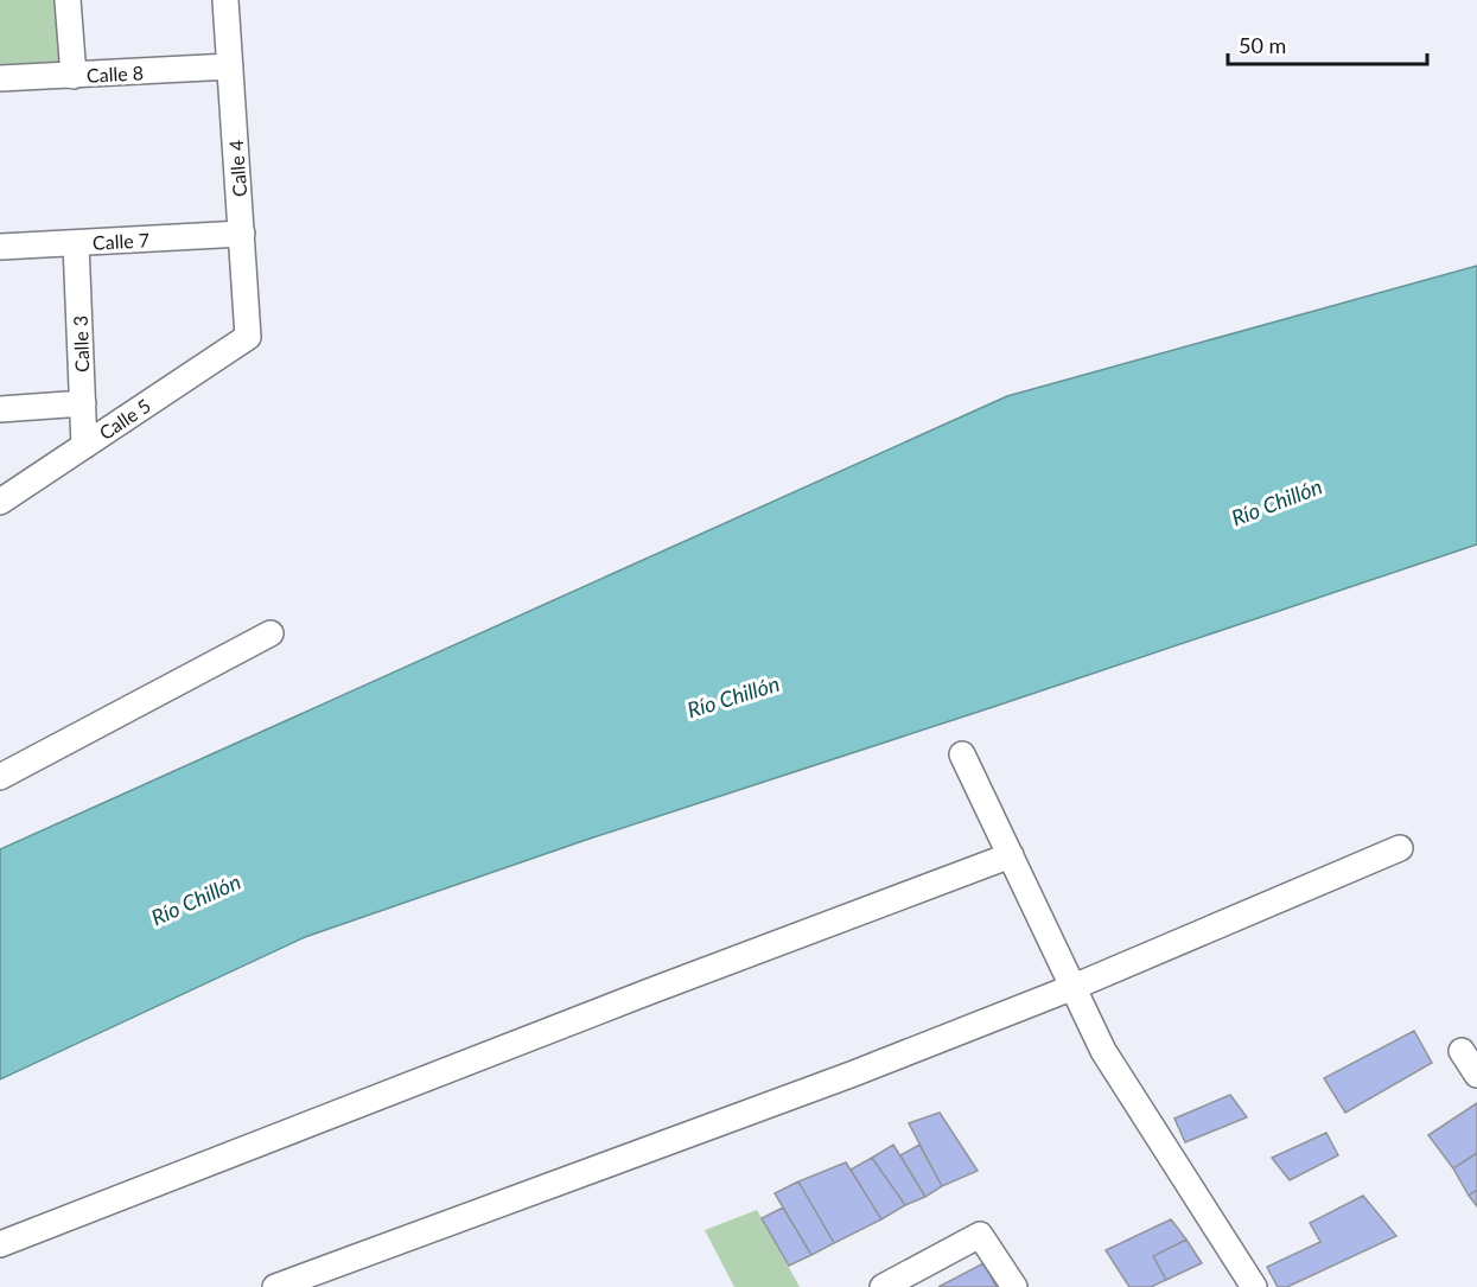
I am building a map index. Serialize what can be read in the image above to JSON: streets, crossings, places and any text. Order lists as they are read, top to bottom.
{
  "streets": {
    "street": [
      "Calle 8",
      "Calle 4",
      "Calle 7",
      "Calle 3",
      "Calle 5"
    ]
  },
  "crossings": [
    ["Calle 8", "Calle 4"],
    ["Calle 4", "Calle 7"],
    ["Calle 4", "Calle 5"],
    ["Calle 7", "Calle 3"],
    ["Calle 3", "Calle 5"]
  ],
  "water": ["Río Chillón"],
  "scale_bar": "50 m"
}
